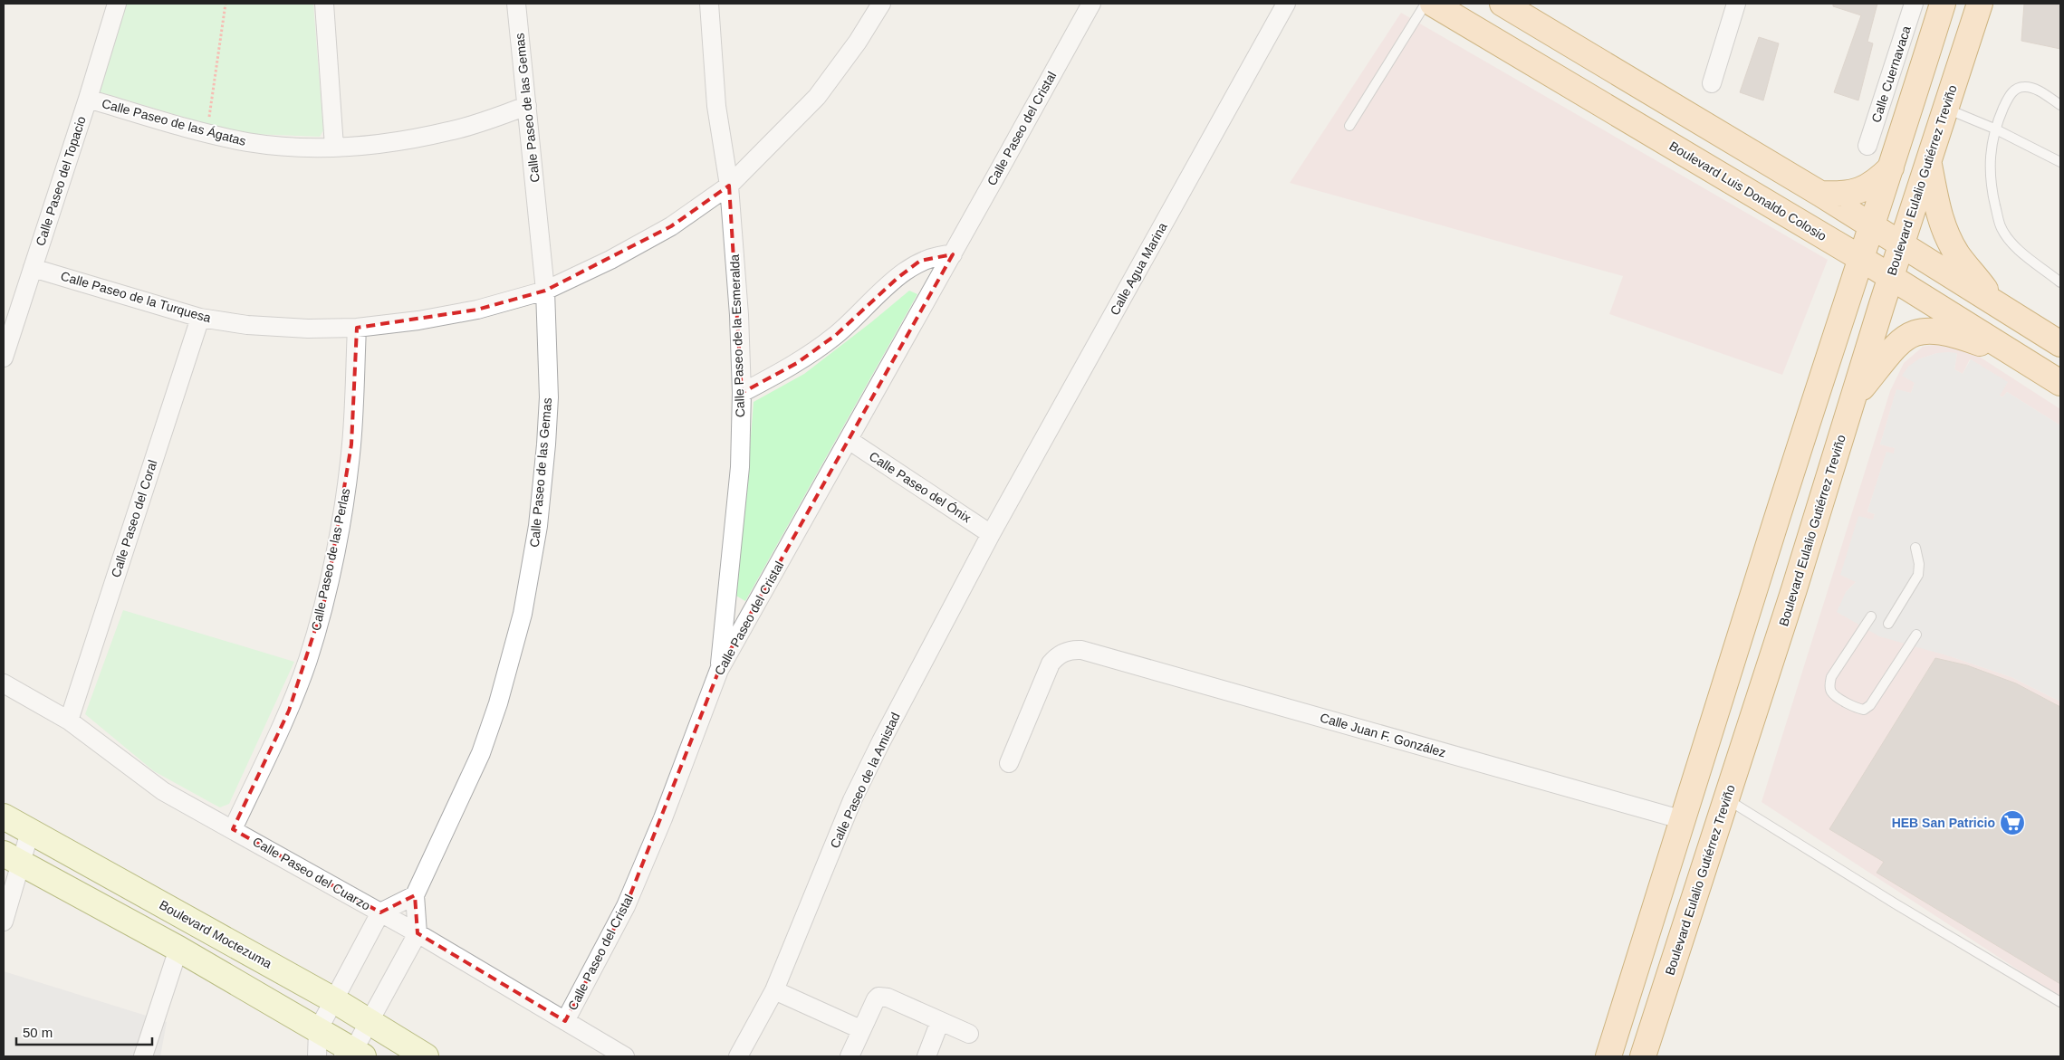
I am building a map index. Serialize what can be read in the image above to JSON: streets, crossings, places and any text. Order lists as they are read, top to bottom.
{
  "streets": {
    "main road": ["Boulevard Eulalio Gutiérrez Treviño", "Boulevard Luis Donaldo Colosio", "Boulevard Moctezuma"],
    "street": [
      "Calle Cuernavaca",
      "Calle Paseo de las Gemas",
      "Calle Paseo de las Ágatas",
      "Calle Paseo del Cristal",
      "Calle Paseo del Topacio",
      "Calle Agua Marina",
      "Calle Paseo de la Turquesa",
      "Calle Paseo de la Esmeralda",
      "Calle Paseo del Ónix",
      "Calle Paseo del Coral",
      "Calle Paseo de las Perlas",
      "Calle Juan F. González",
      "Calle Paseo de la Amistad",
      "Calle Paseo del Cuarzo"
    ]
  },
  "crossings": [
    ["Calle Paseo de las Gemas", "Calle Paseo de las Ágatas"],
    ["Calle Paseo de las Gemas", "Calle Paseo de la Turquesa"],
    ["Calle Paseo de las Gemas", "Calle Paseo del Cuarzo"],
    ["Calle Paseo de las Ágatas", "Calle Paseo del Topacio"],
    ["Calle Paseo del Cristal", "Calle Paseo de la Esmeralda"],
    ["Calle Paseo del Cristal", "Calle Paseo del Ónix"],
    ["Calle Paseo del Cristal", "Calle Paseo del Cuarzo"],
    ["Boulevard Eulalio Gutiérrez Treviño", "Boulevard Luis Donaldo Colosio"],
    ["Calle Paseo del Topacio", "Calle Paseo de la Turquesa"],
    ["Calle Agua Marina", "Calle Paseo del Ónix"],
    ["Calle Agua Marina", "Calle Paseo de la Amistad"],
    ["Calle Paseo de la Turquesa", "Calle Paseo de la Esmeralda"],
    ["Calle Paseo de la Turquesa", "Calle Paseo del Coral"],
    ["Calle Paseo de la Turquesa", "Calle Paseo de las Perlas"],
    ["Calle Paseo del Ónix", "Calle Paseo de la Amistad"],
    ["Calle Paseo del Coral", "Calle Paseo del Cuarzo"],
    ["Calle Paseo de las Perlas", "Calle Paseo del Cuarzo"]
  ],
  "places": {
    "supermarket": ["HEB San Patricio"]
  },
  "scale_bar": "50 m"
}
